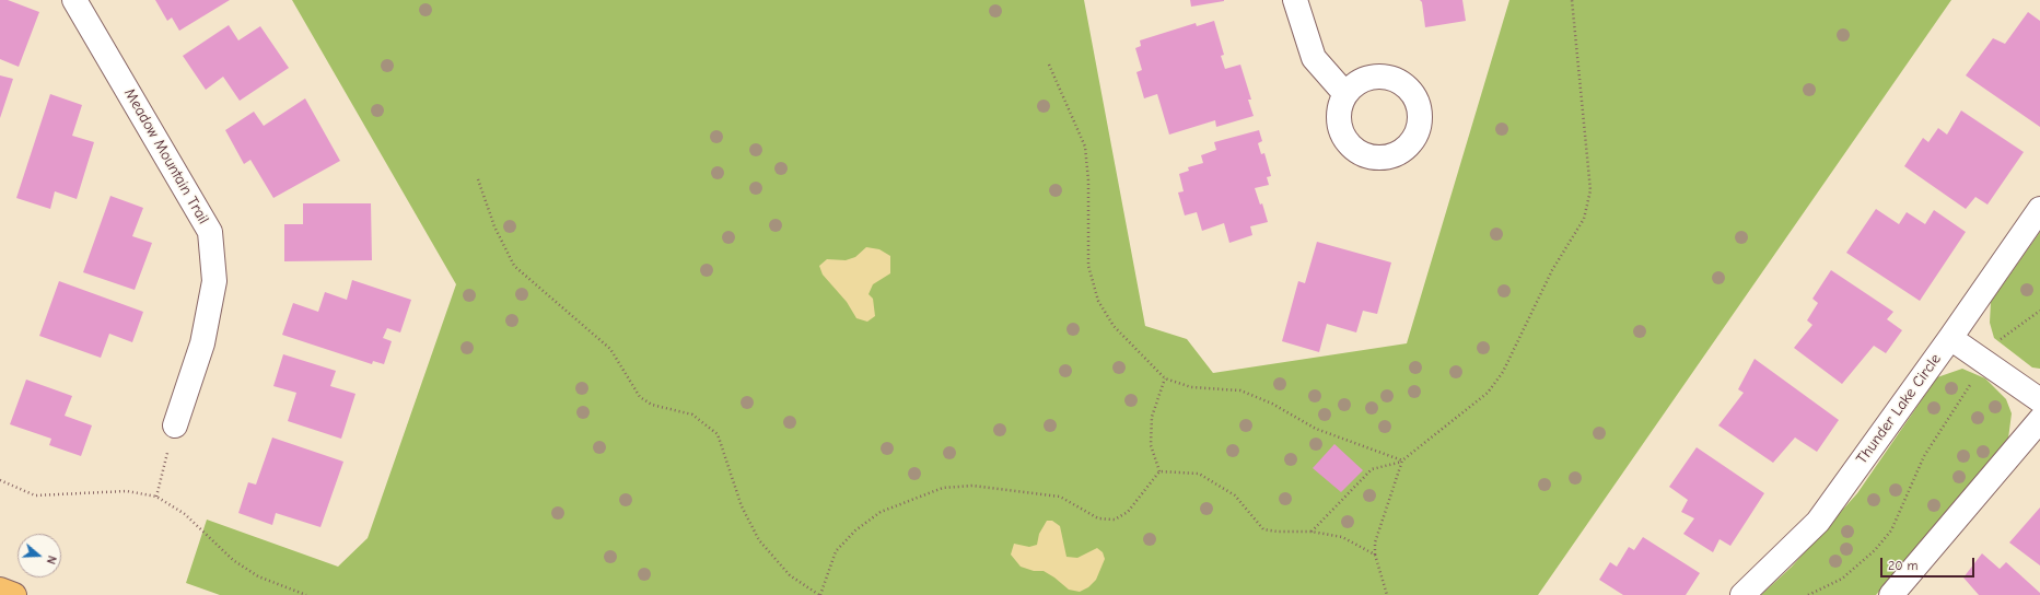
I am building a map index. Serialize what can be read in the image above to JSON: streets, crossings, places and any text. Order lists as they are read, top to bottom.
{
  "streets": {
    "street": ["Meadow Mountain Trail", "Thunder Lake Circle"]
  },
  "scale_bar": "20 m",
  "north": "right"
}
